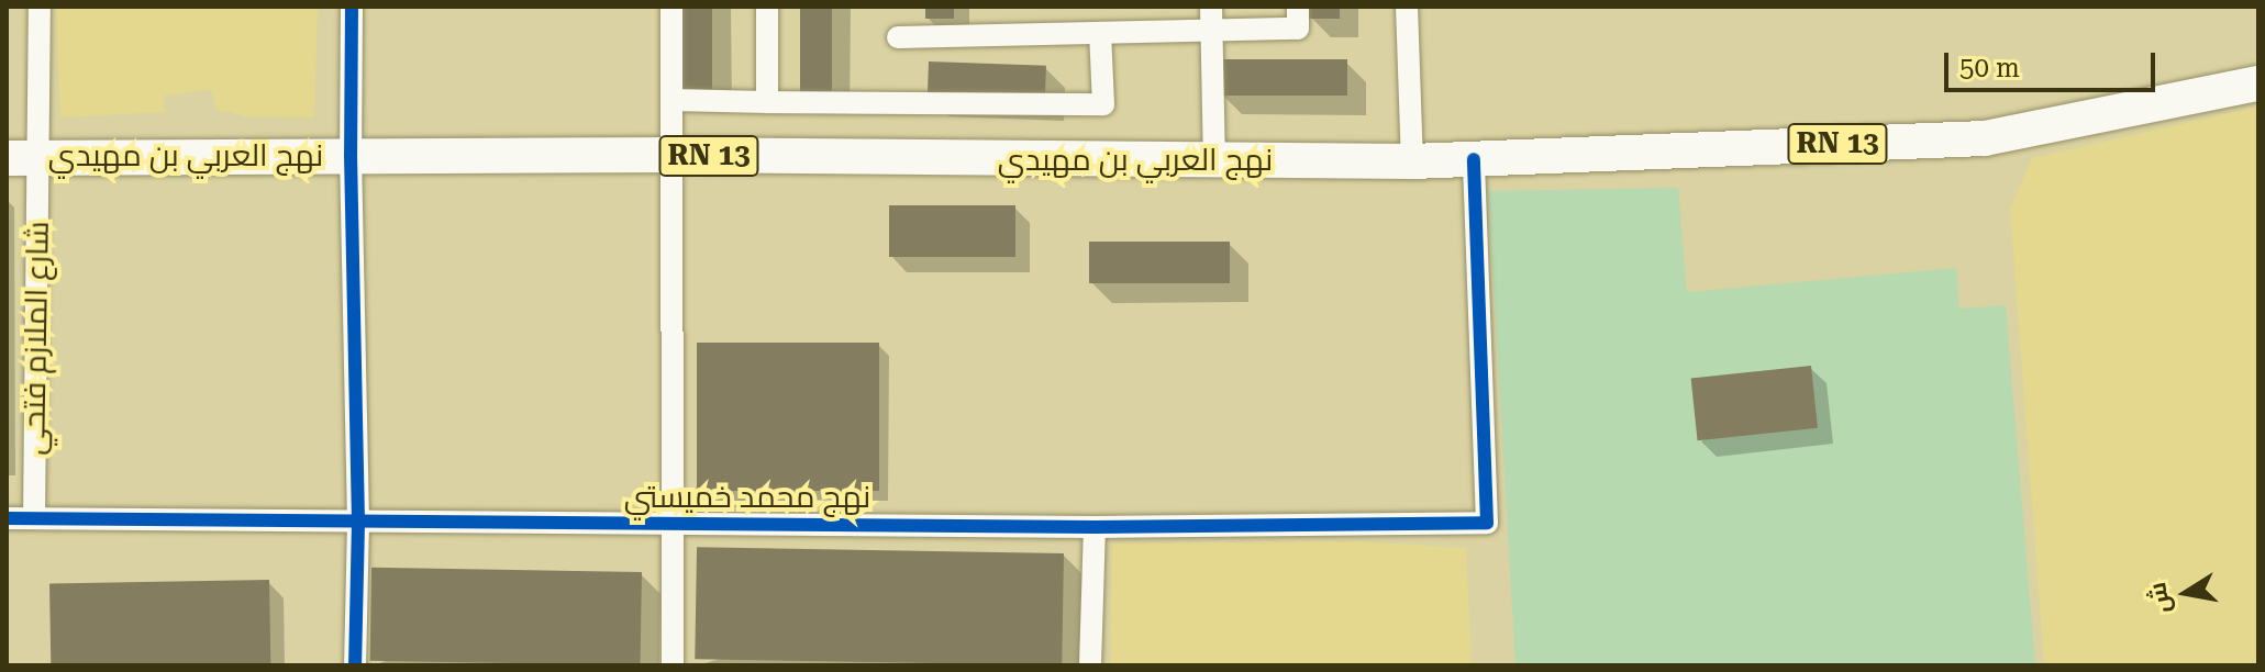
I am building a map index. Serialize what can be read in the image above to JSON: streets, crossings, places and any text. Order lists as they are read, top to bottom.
{
  "streets": {
    "main road": ["RN 13", "نهج العربي بن مهيدي"],
    "street": ["شارع الملازم فتحي", "نهج محمد خميستي"]
  },
  "crossings": [
    ["نهج العربي بن مهيدي", "شارع الملازم فتحي"],
    ["نهج العربي بن مهيدي", "نهج محمد خميستي"],
    ["شارع الملازم فتحي", "نهج محمد خميستي"]
  ],
  "scale_bar": "50 m",
  "north": "left"
}
